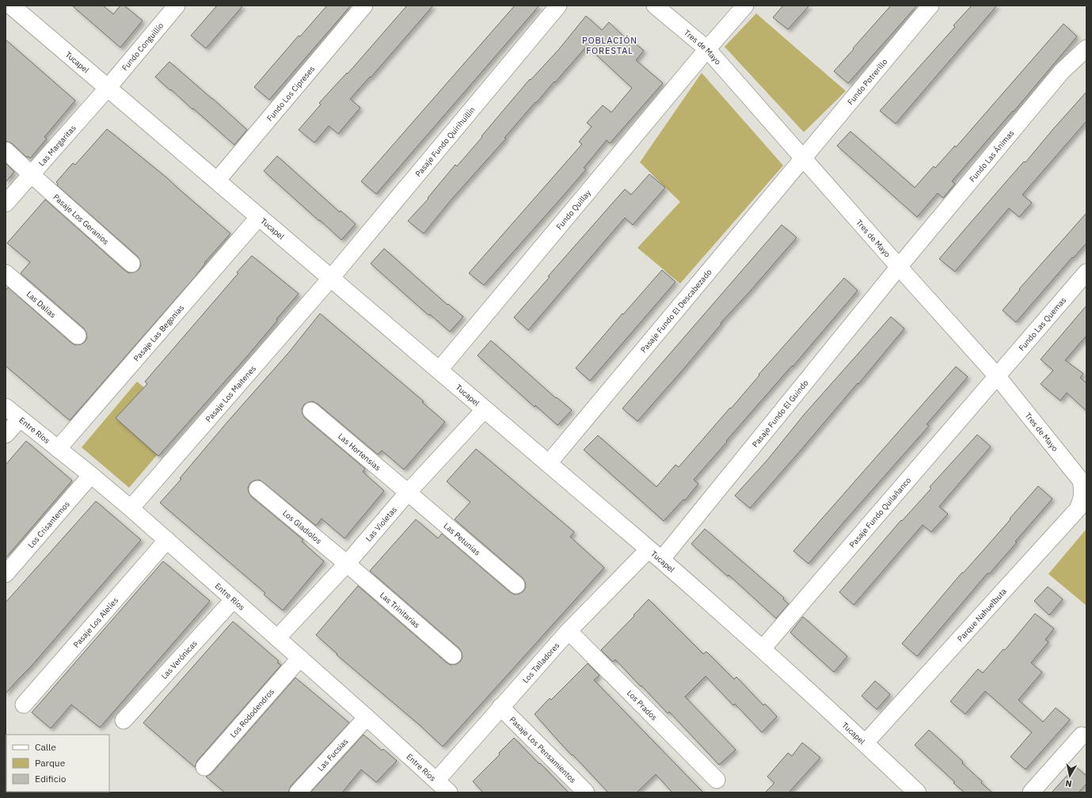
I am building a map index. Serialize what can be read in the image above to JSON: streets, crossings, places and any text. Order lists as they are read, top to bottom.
{
  "streets": {
    "street": [
      "Fundo Conguillío",
      "Tres de Mayo",
      "Tucapel",
      "Fundo Potrerillo",
      "Fundo Los Cipreses",
      "Pasaje Fundo Quirihuillín",
      "Las Margaritas",
      "Fundo Las Ánimas",
      "Fundo Quillay",
      "Pasaje Los Geranios",
      "Las Dalias",
      "Pasaje Fundo El Descabezado",
      "Fundo Las Quemas",
      "Pasaje Las Begonias",
      "Pasaje Los Maitenes",
      "Pasaje Fundo El Guindo",
      "Entre Ríos",
      "Las Hortensias",
      "Pasaje Fundo Quilañanco",
      "Las Violetas",
      "Los Crisantemos",
      "Los Gladiolos",
      "Las Petunias",
      "Las Trinitarias",
      "Parque Nahuelbuta",
      "Pasaje Los Alelíes",
      "Las Verónicas",
      "Los Talladores",
      "Los Prados",
      "Los Rododendros",
      "Pasaje Los Pensamientos",
      "Las Fucsias"
    ]
  },
  "crossings": [
    ["Fundo Conguillío", "Tucapel"],
    ["Fundo Conguillío", "Las Margaritas"],
    ["Tres de Mayo", "Fundo Potrerillo"],
    ["Tres de Mayo", "Fundo Las Ánimas"],
    ["Tres de Mayo", "Fundo Quillay"],
    ["Tres de Mayo", "Pasaje Fundo El Descabezado"],
    ["Tres de Mayo", "Fundo Las Quemas"],
    ["Tres de Mayo", "Pasaje Fundo El Guindo"],
    ["Tres de Mayo", "Pasaje Fundo Quilañanco"],
    ["Tres de Mayo", "Parque Nahuelbuta"],
    ["Tucapel", "Fundo Los Cipreses"],
    ["Tucapel", "Pasaje Fundo Quirihuillín"],
    ["Tucapel", "Las Margaritas"],
    ["Tucapel", "Fundo Quillay"],
    ["Tucapel", "Pasaje Fundo El Descabezado"],
    ["Tucapel", "Pasaje Las Begonias"],
    ["Tucapel", "Pasaje Los Maitenes"],
    ["Tucapel", "Pasaje Fundo El Guindo"],
    ["Tucapel", "Pasaje Fundo Quilañanco"],
    ["Tucapel", "Las Violetas"],
    ["Tucapel", "Parque Nahuelbuta"],
    ["Tucapel", "Los Talladores"],
    ["Fundo Potrerillo", "Pasaje Fundo El Descabezado"],
    ["Pasaje Fundo Quirihuillín", "Pasaje Los Maitenes"],
    ["Las Margaritas", "Pasaje Los Geranios"],
    ["Fundo Las Ánimas", "Pasaje Fundo El Guindo"],
    ["Fundo Las Quemas", "Pasaje Fundo Quilañanco"],
    ["Pasaje Las Begonias", "Entre Ríos"],
    ["Pasaje Los Maitenes", "Entre Ríos"],
    ["Pasaje Fundo El Guindo", "Los Talladores"],
    ["Entre Ríos", "Las Violetas"],
    ["Entre Ríos", "Los Crisantemos"],
    ["Entre Ríos", "Pasaje Los Alelíes"],
    ["Entre Ríos", "Las Verónicas"],
    ["Entre Ríos", "Los Talladores"],
    ["Entre Ríos", "Los Rododendros"],
    ["Entre Ríos", "Las Fucsias"],
    ["Las Hortensias", "Las Violetas"],
    ["Las Hortensias", "Las Petunias"],
    ["Las Violetas", "Los Gladiolos"],
    ["Las Violetas", "Las Petunias"],
    ["Las Violetas", "Las Trinitarias"],
    ["Los Gladiolos", "Las Trinitarias"],
    ["Los Talladores", "Los Prados"],
    ["Los Talladores", "Pasaje Los Pensamientos"]
  ],
  "districts": ["POBLACIÓN FORESTAL"],
  "legend": ["Calle", "Parque", "Edificio"],
  "north": "bottom"
}
